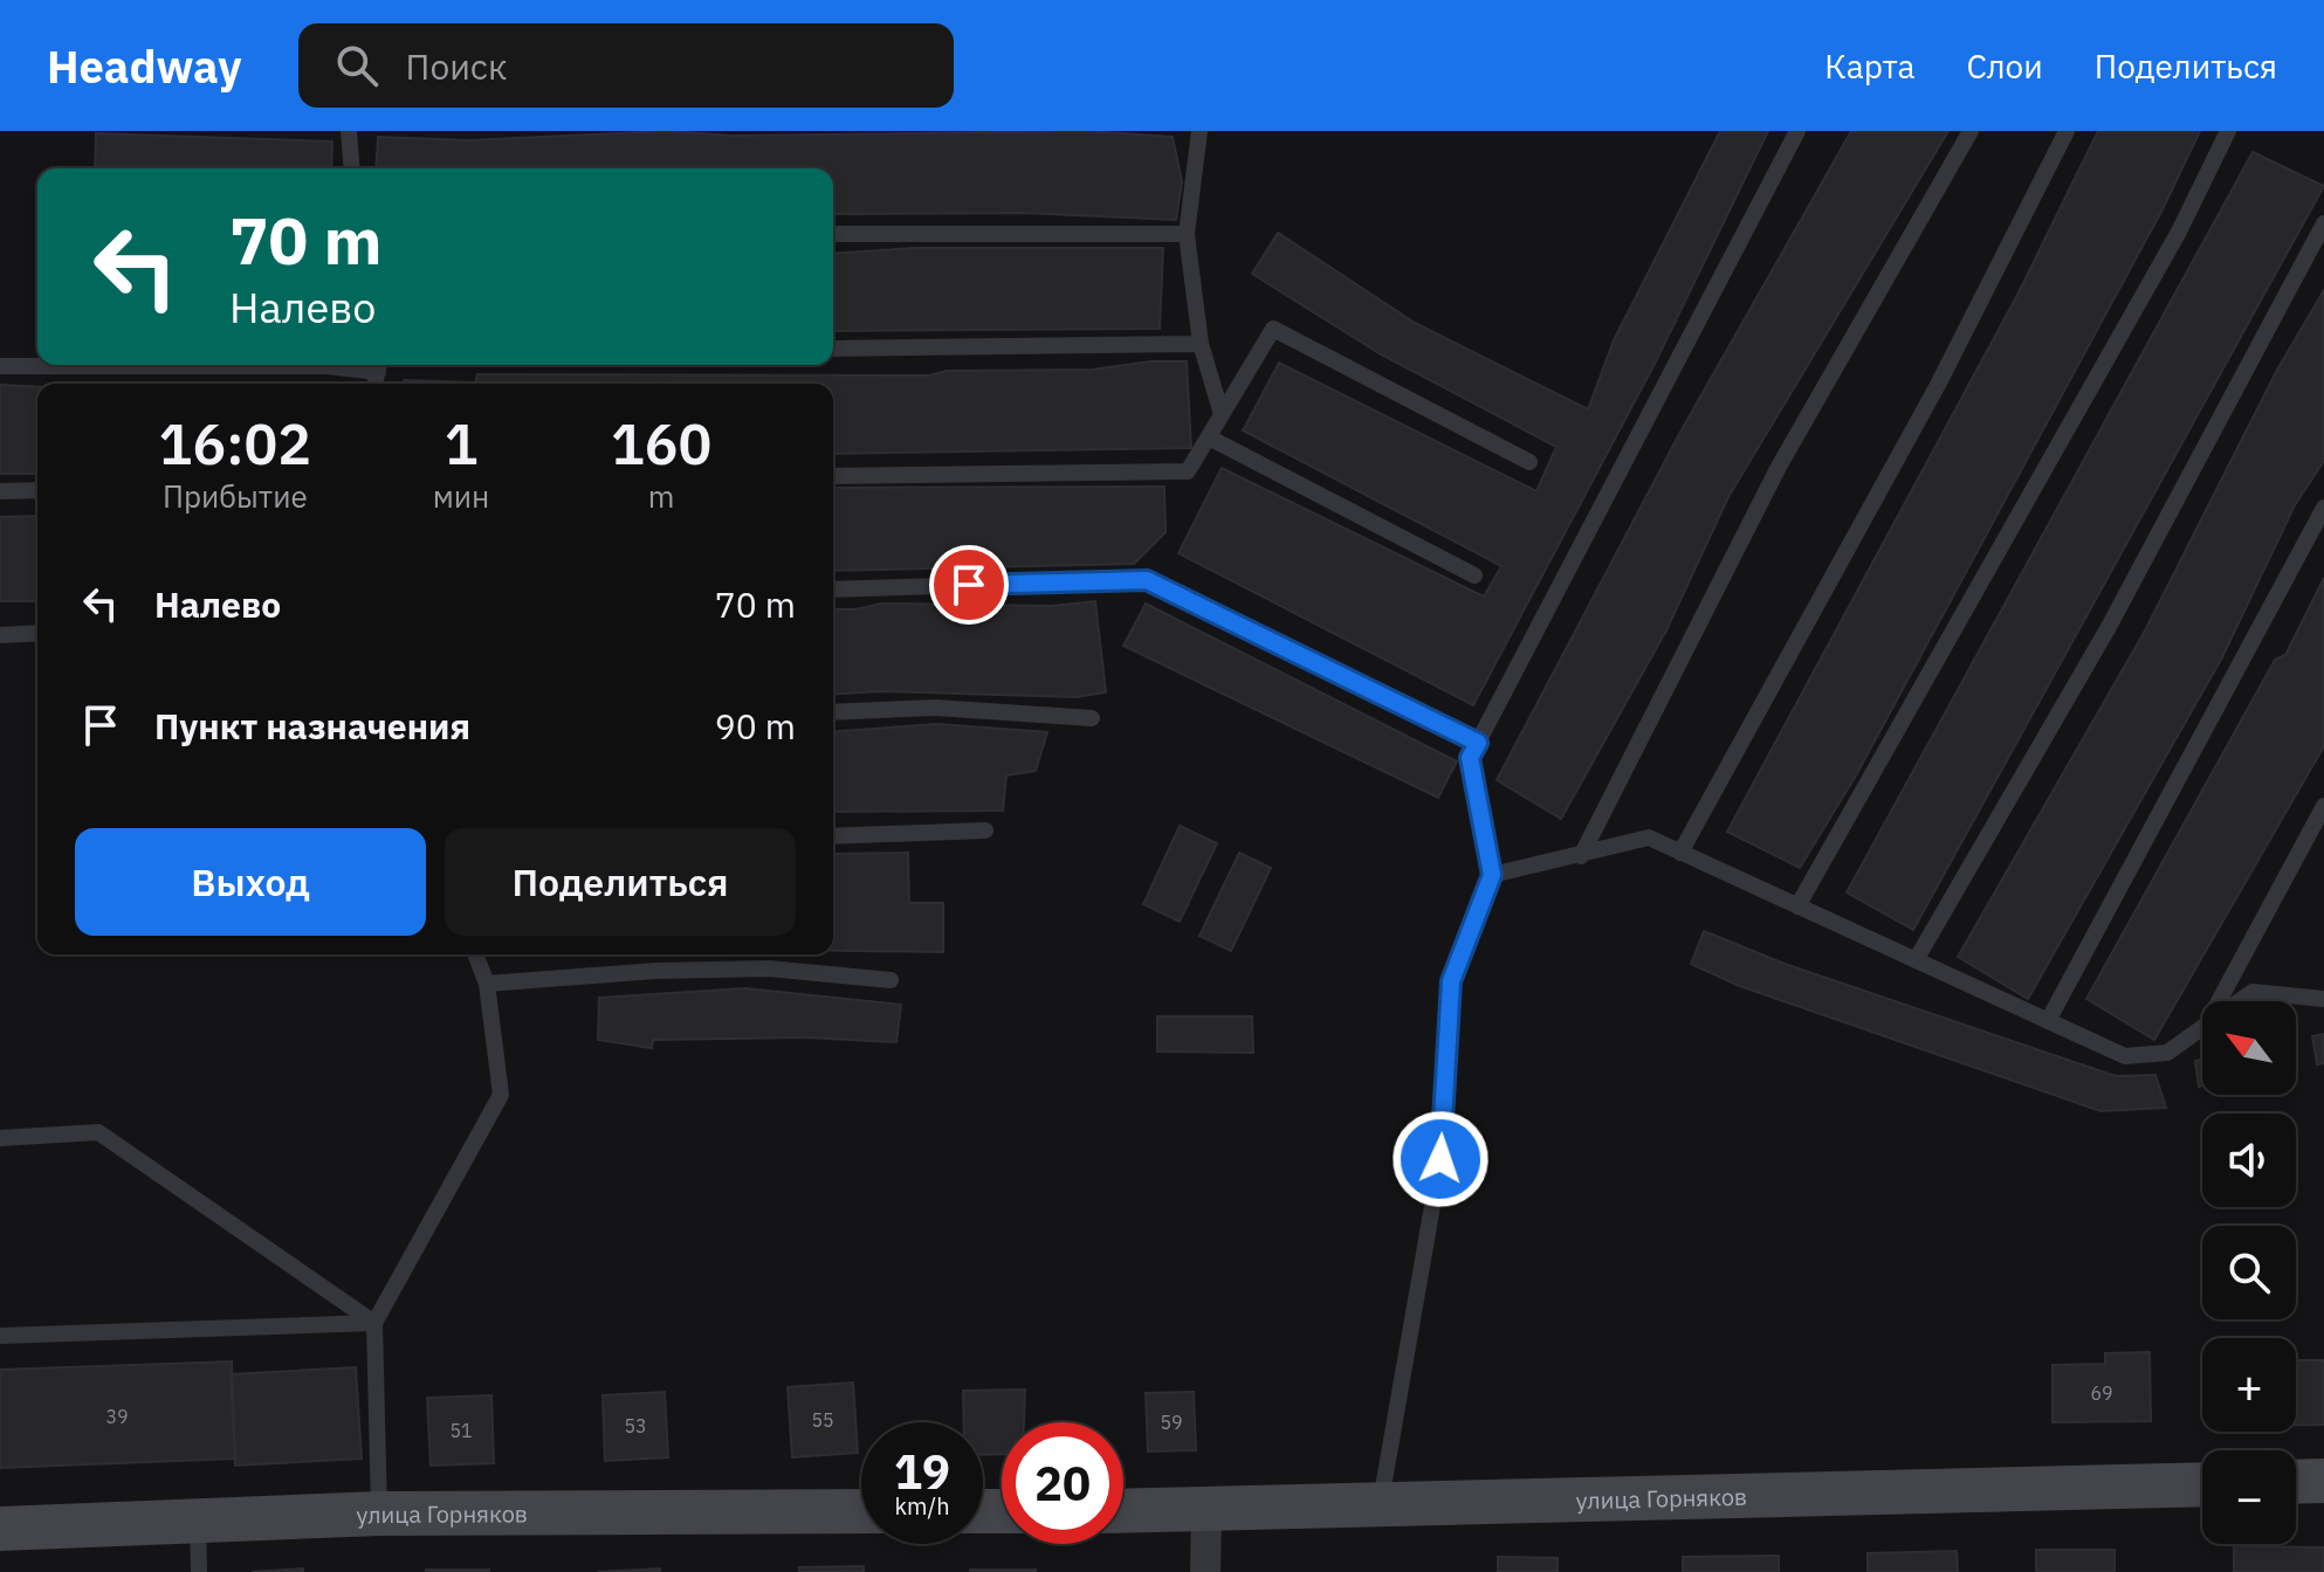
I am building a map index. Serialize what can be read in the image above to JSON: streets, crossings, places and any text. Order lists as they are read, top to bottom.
{
  "streets": {
    "street": ["улица Горняков"]
  },
  "house_numbers": [
    "69",
    "39",
    "55",
    "59",
    "53",
    "51"
  ],
  "north": "top left",
  "page": {
    "header": "Headway",
    "search": "Поиск",
    "nav": ["Карта", "Слои", "Поделиться"],
    "turn": ["70 m", "Налево"],
    "eta": [
      "16:02",
      "Прибытие",
      "1",
      "мин",
      "160",
      "m"
    ],
    "list": [
      {
        "name": "Налево",
        "value": "70 m"
      },
      {
        "name": "Пункт назначения",
        "value": "90 m"
      }
    ],
    "buttons": ["Выход", "Поделиться"],
    "map_buttons": ["+", "−"],
    "speed": "19 km/h",
    "limit": "20"
  }
}
